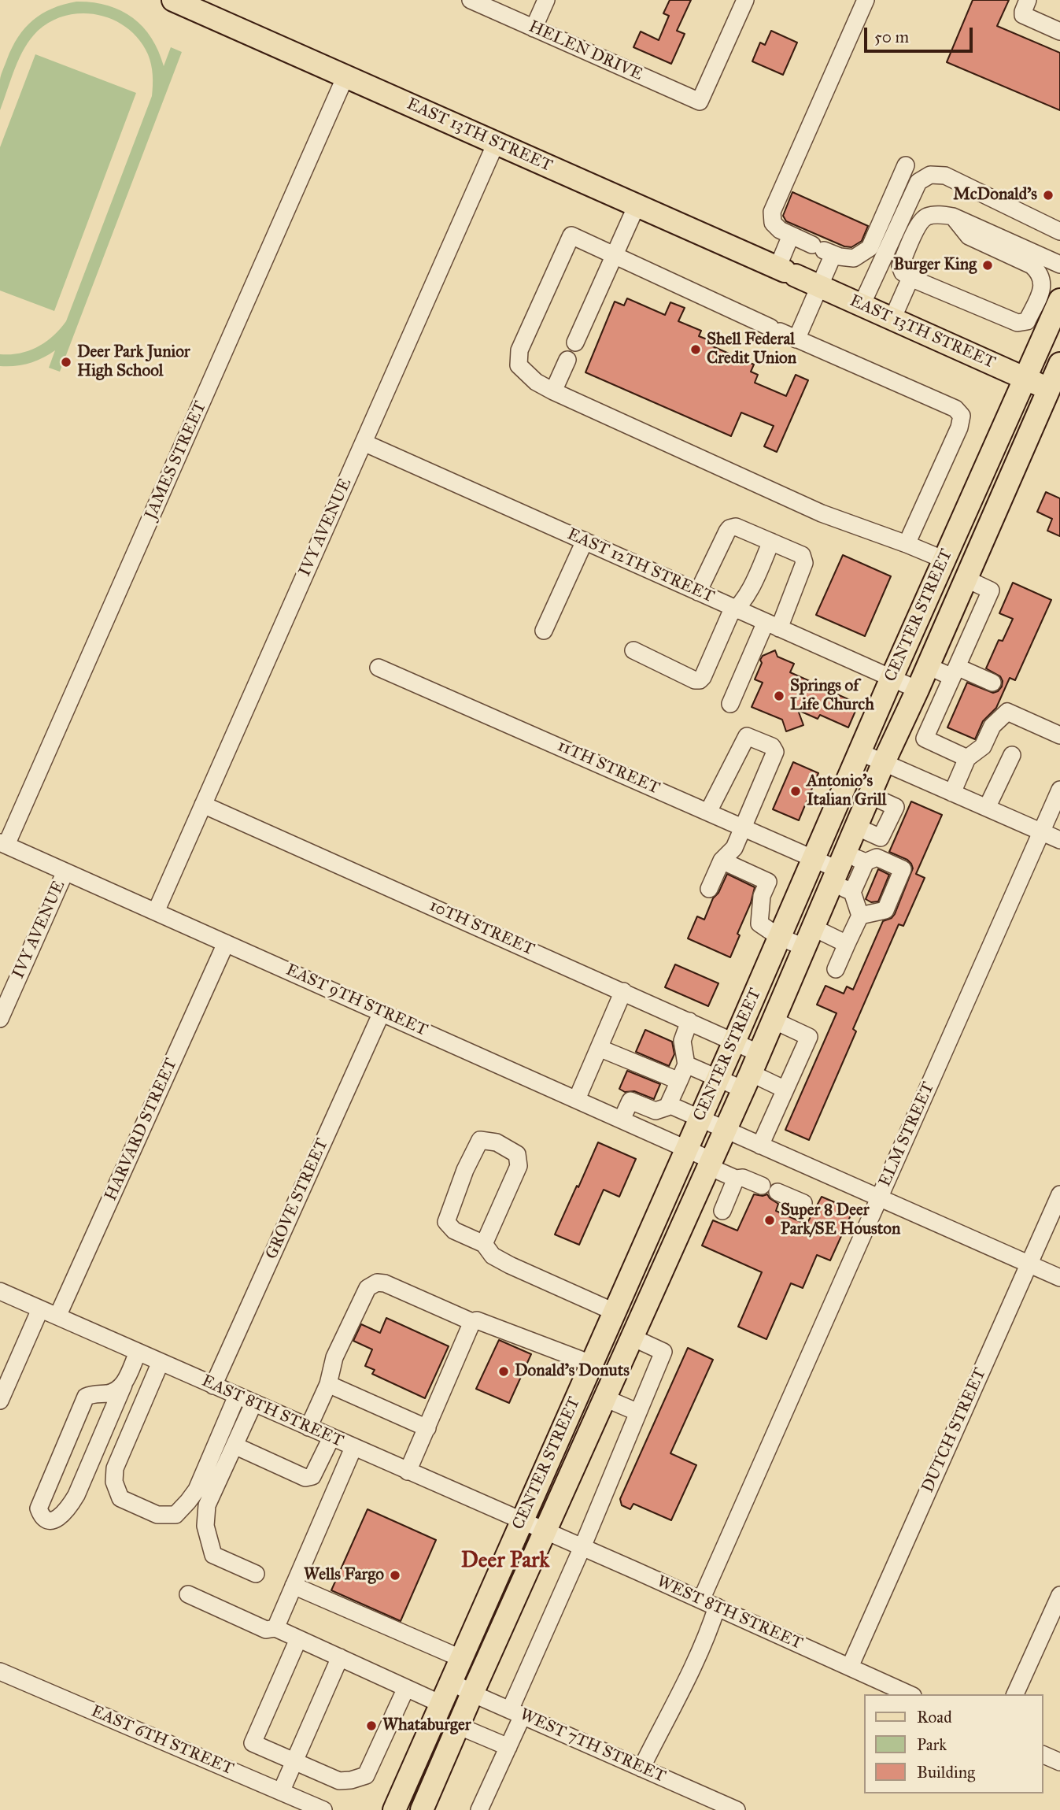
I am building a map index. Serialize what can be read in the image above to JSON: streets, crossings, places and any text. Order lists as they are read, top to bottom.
{
  "streets": {
    "main road": ["EAST 13TH STREET", "CENTER STREET"],
    "street": [
      "HELEN DRIVE",
      "JAMES STREET",
      "IVY AVENUE",
      "EAST 12TH STREET",
      "11TH STREET",
      "10TH STREET",
      "EAST 9TH STREET",
      "HARVARD STREET",
      "ELM STREET",
      "GROVE STREET",
      "EAST 8TH STREET",
      "DUTCH STREET",
      "WEST 8TH STREET",
      "EAST 6TH STREET",
      "WEST 7TH STREET"
    ]
  },
  "crossings": [
    ["EAST 13TH STREET", "JAMES STREET"],
    ["EAST 13TH STREET", "IVY AVENUE"],
    ["EAST 13TH STREET", "CENTER STREET"],
    ["JAMES STREET", "EAST 9TH STREET"],
    ["IVY AVENUE", "EAST 12TH STREET"],
    ["IVY AVENUE", "10TH STREET"],
    ["IVY AVENUE", "EAST 9TH STREET"],
    ["EAST 12TH STREET", "CENTER STREET"],
    ["CENTER STREET", "11TH STREET"],
    ["CENTER STREET", "10TH STREET"],
    ["CENTER STREET", "EAST 9TH STREET"],
    ["CENTER STREET", "EAST 8TH STREET"],
    ["CENTER STREET", "WEST 8TH STREET"],
    ["CENTER STREET", "WEST 7TH STREET"],
    ["EAST 9TH STREET", "HARVARD STREET"],
    ["EAST 9TH STREET", "GROVE STREET"],
    ["HARVARD STREET", "EAST 8TH STREET"],
    ["ELM STREET", "WEST 8TH STREET"],
    ["GROVE STREET", "EAST 8TH STREET"],
    ["EAST 8TH STREET", "WEST 8TH STREET"],
    ["DUTCH STREET", "WEST 8TH STREET"]
  ],
  "districts": ["Deer Park"],
  "places": [
    "McDonald's",
    "Burger King",
    "Shell Federal Credit Union",
    "Deer Park Junior High School",
    "Springs of Life Church",
    "Antonio's Italian Grill",
    "Super 8 Deer Park/SE Houston",
    "Donald's Donuts",
    "Wells Fargo",
    "Whataburger"
  ],
  "legend": ["Road", "Park", "Building"],
  "scale_bar": "50 m"
}
